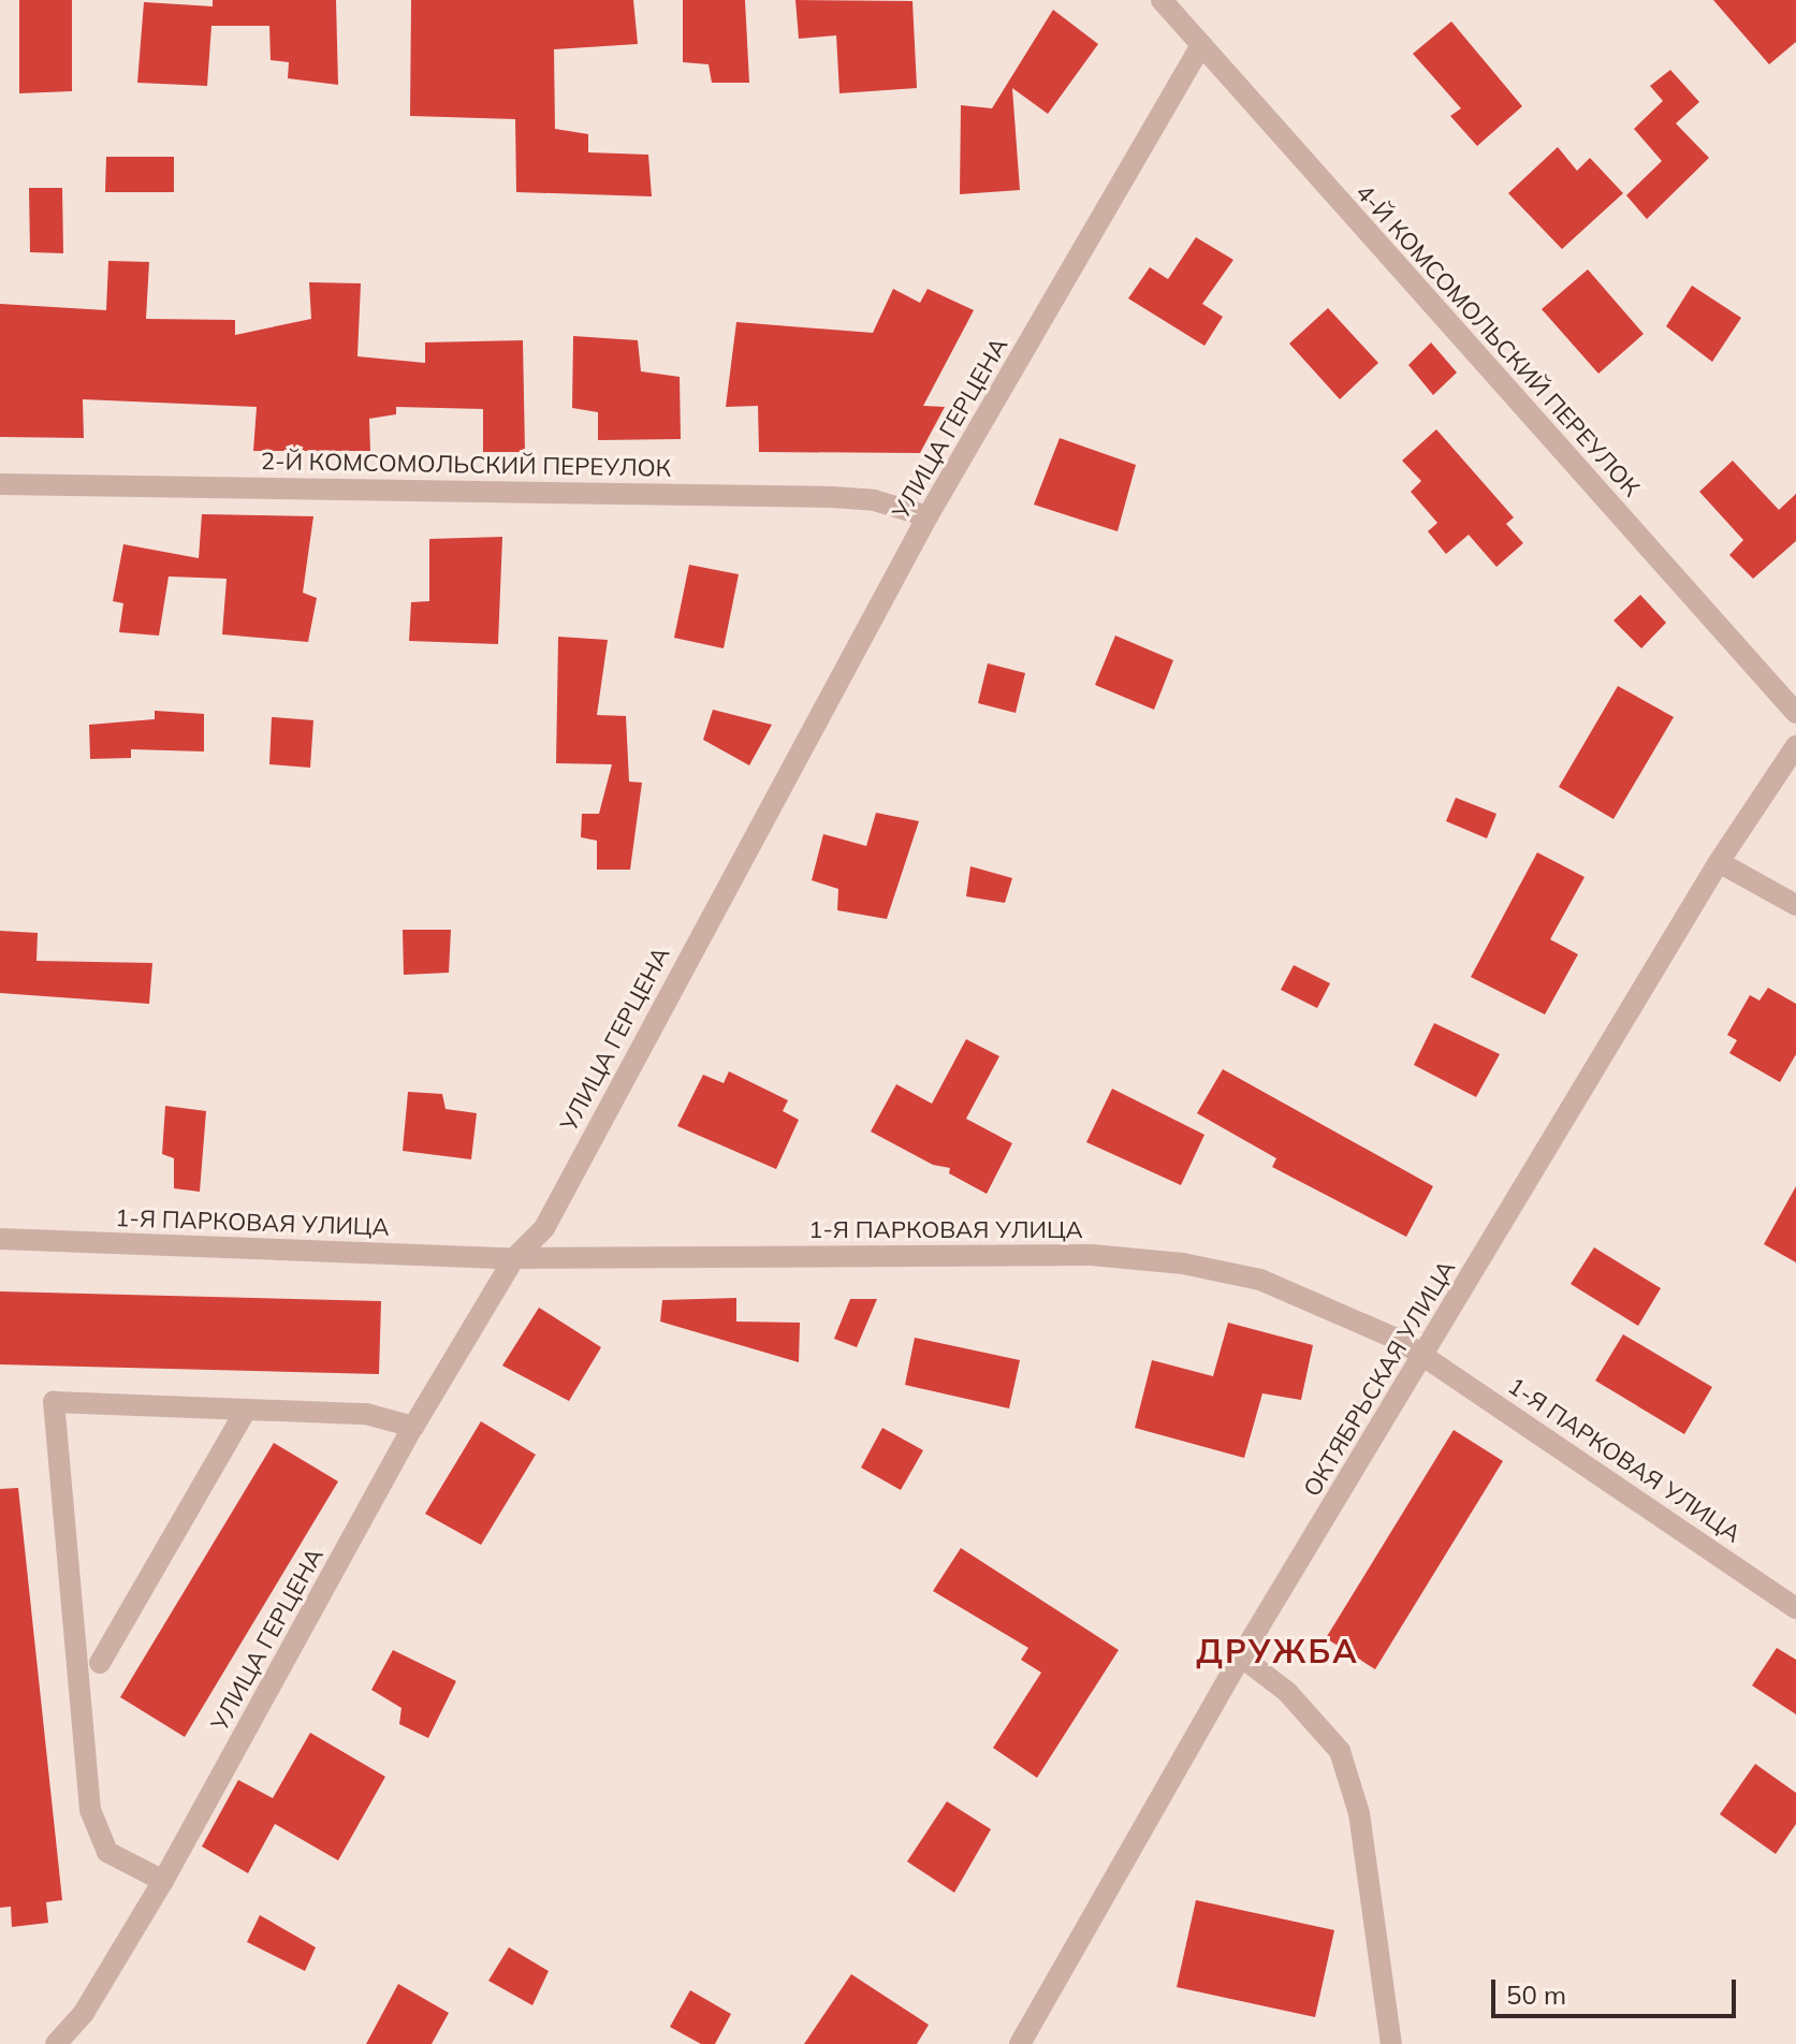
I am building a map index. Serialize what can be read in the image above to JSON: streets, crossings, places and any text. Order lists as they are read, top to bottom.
{
  "streets": {
    "street": [
      "4-Й КОМСОМОЛЬСКИЙ ПЕРЕУЛОК",
      "УЛИЦА ГЕРЦЕНА",
      "2-Й КОМСОМОЛЬСКИЙ ПЕРЕУЛОК",
      "1-Я ПАРКОВАЯ УЛИЦА",
      "ОКТЯБРЬСКАЯ УЛИЦА"
    ]
  },
  "crossings": [
    ["4-Й КОМСОМОЛЬСКИЙ ПЕРЕУЛОК", "УЛИЦА ГЕРЦЕНА"],
    ["УЛИЦА ГЕРЦЕНА", "2-Й КОМСОМОЛЬСКИЙ ПЕРЕУЛОК"],
    ["УЛИЦА ГЕРЦЕНА", "1-Я ПАРКОВАЯ УЛИЦА"],
    ["1-Я ПАРКОВАЯ УЛИЦА", "ОКТЯБРЬСКАЯ УЛИЦА"]
  ],
  "districts": ["ДРУЖБА"],
  "scale_bar": "50 m"
}
